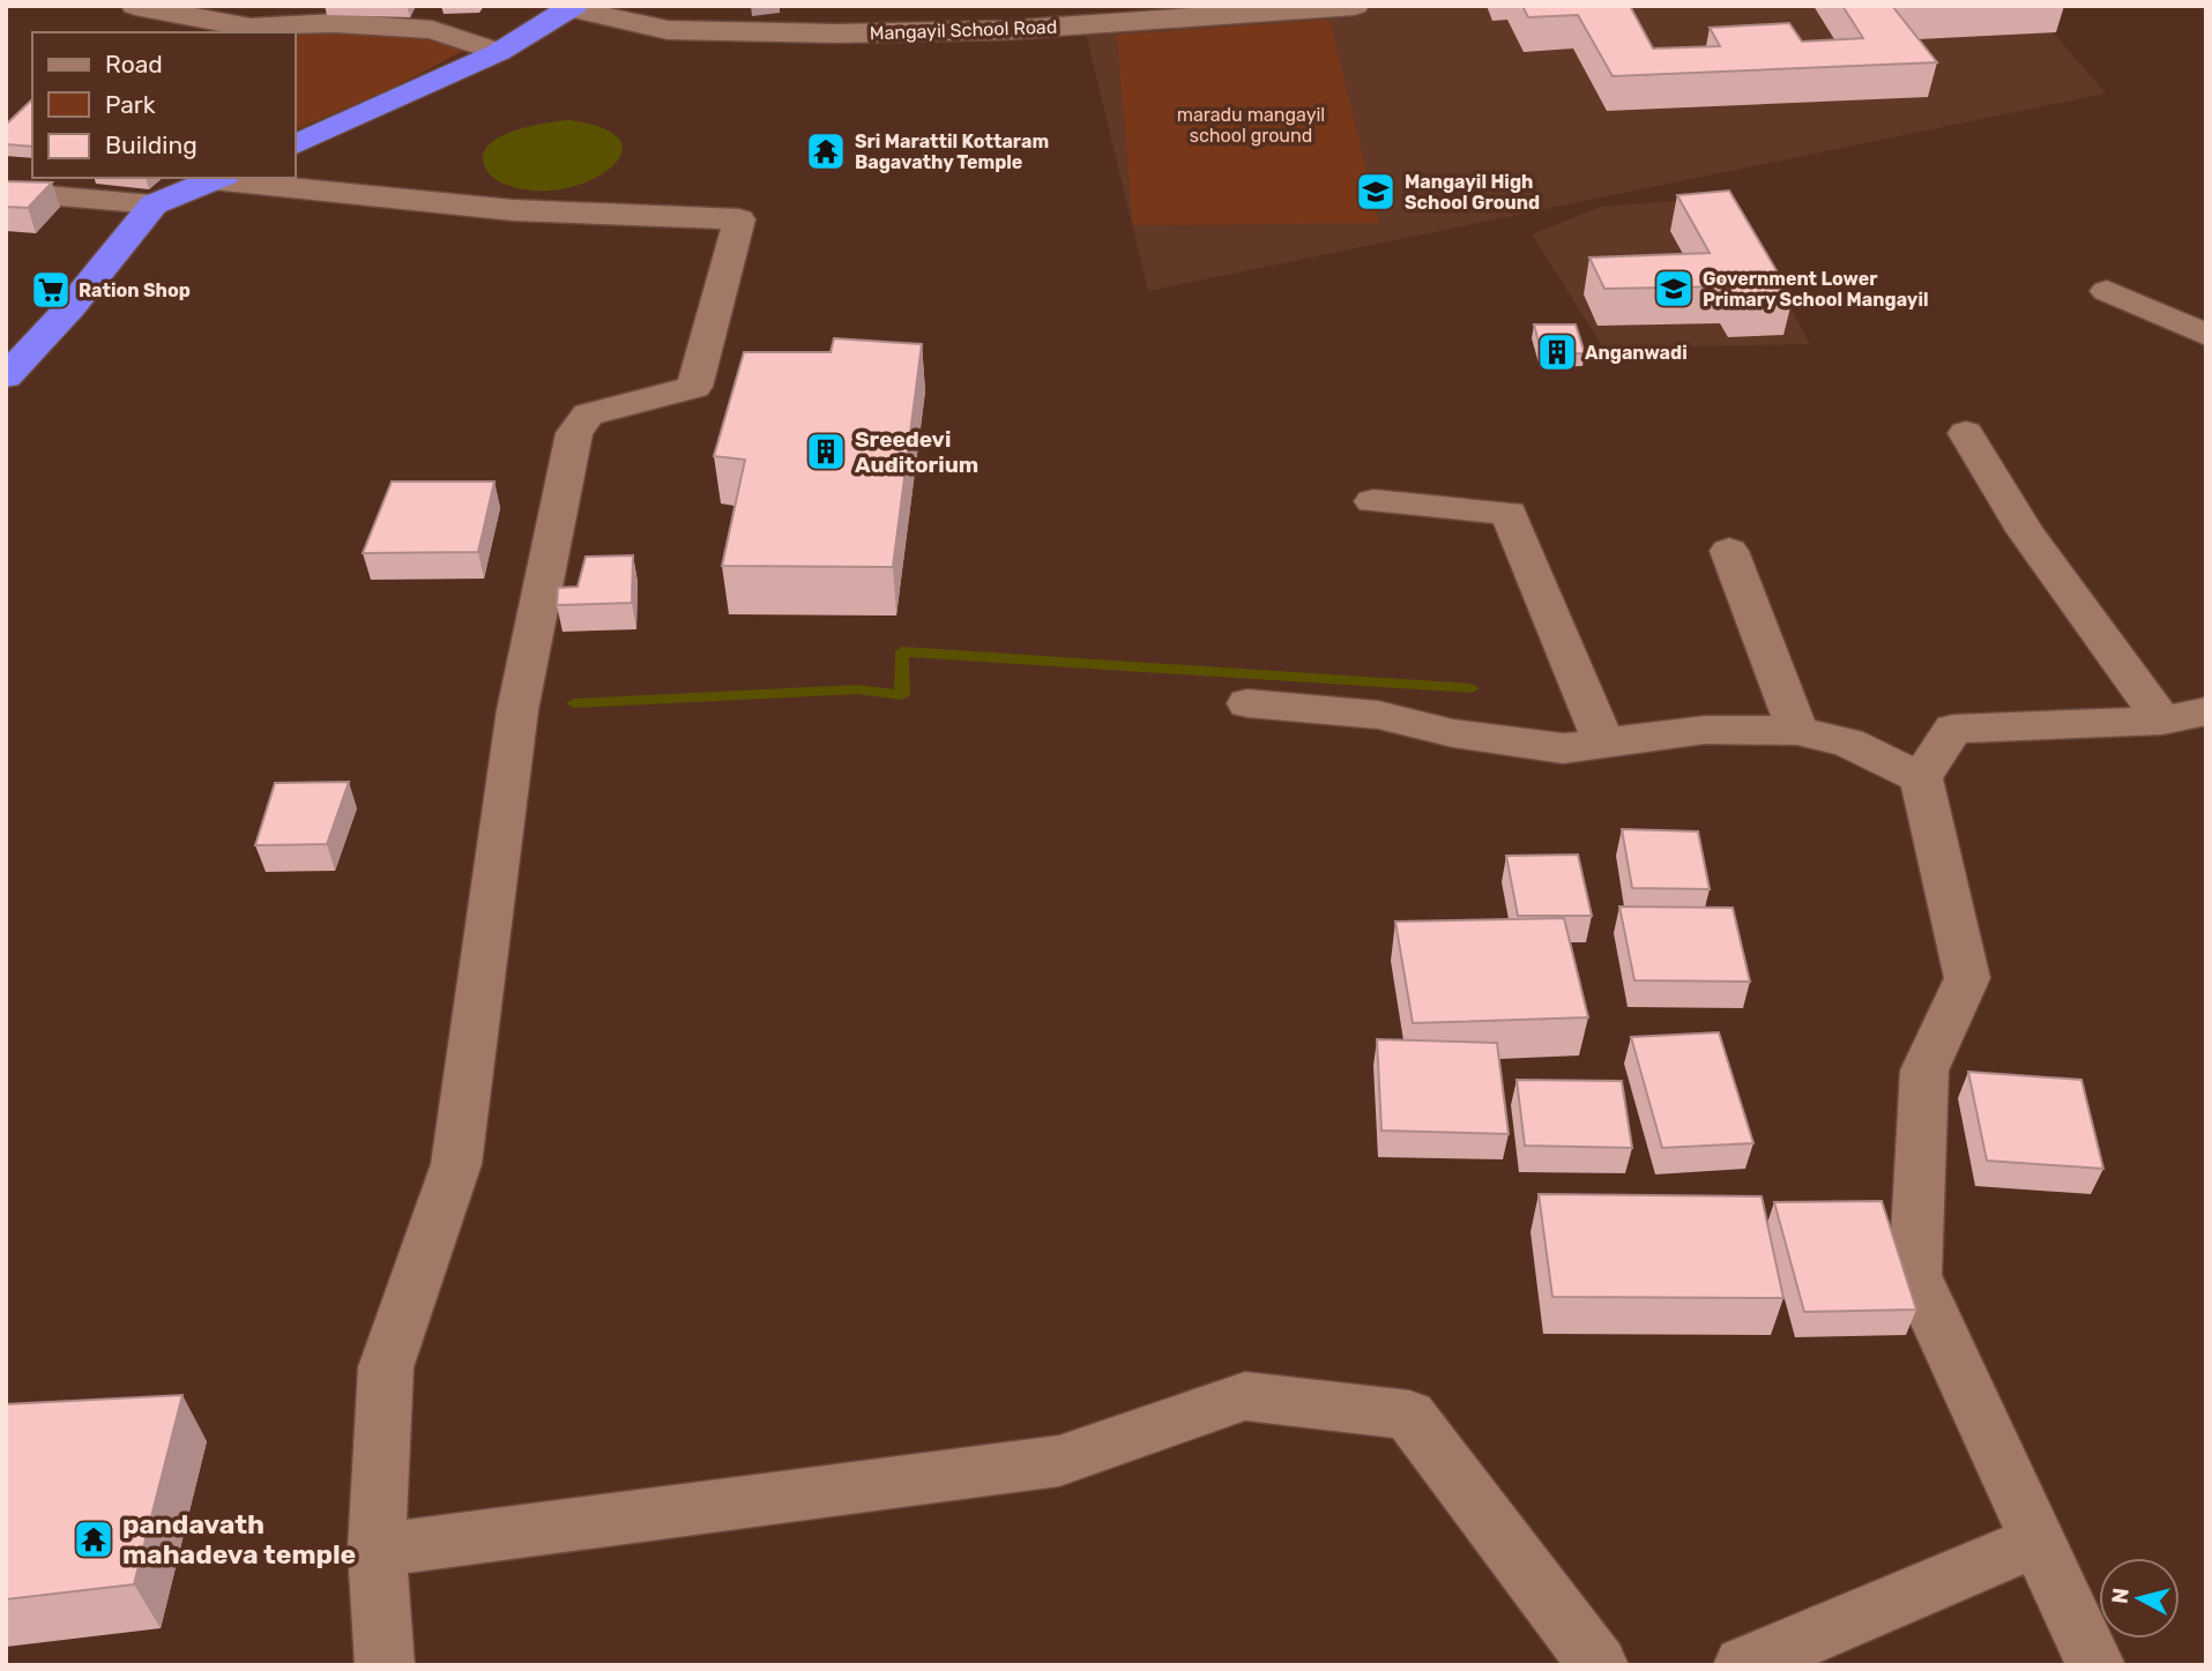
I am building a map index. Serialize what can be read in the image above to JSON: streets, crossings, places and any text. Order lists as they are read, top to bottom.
{
  "streets": {
    "street": ["Mangayil School Road"]
  },
  "parks": ["maradu mangayil school ground"],
  "places": {
    "temple": ["Sri Marattil Kottaram Bagavathy Temple", "pandavath mahadeva temple"],
    "school or university": ["Mangayil High School Ground", "Government Lower Primary School Mangayil"],
    "supermarket": ["Ration Shop"],
    "building": ["Anganwadi", "Sreedevi Auditorium"]
  },
  "legend": ["Road", "Park", "Building"],
  "north": "left"
}
